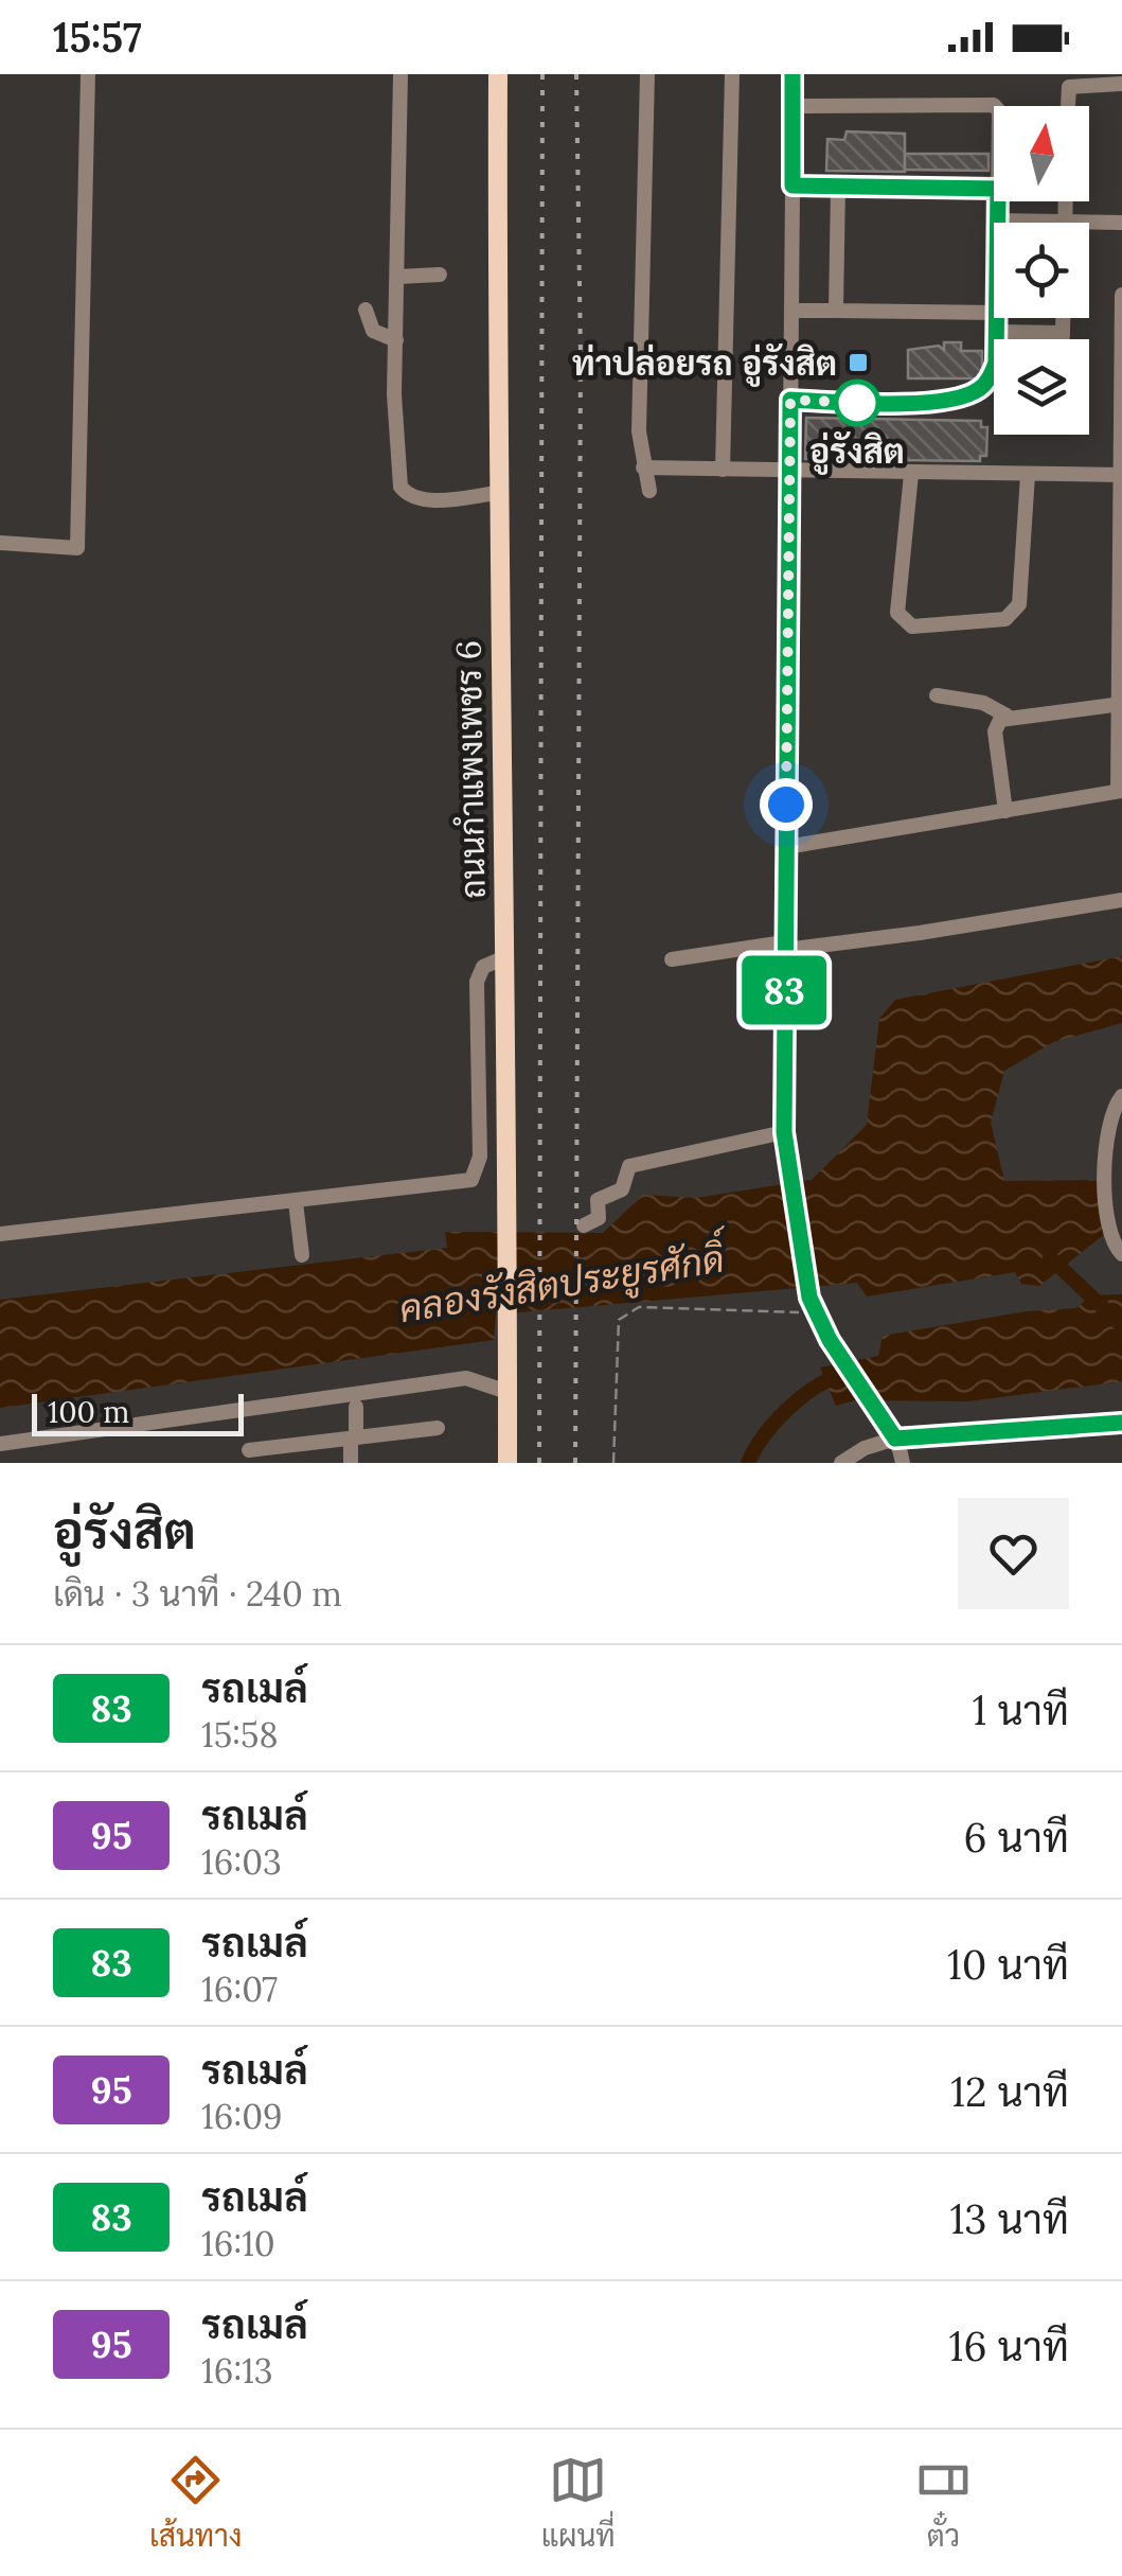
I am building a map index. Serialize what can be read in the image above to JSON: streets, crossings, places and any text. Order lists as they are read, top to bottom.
{
  "streets": {
    "main road": ["ถนนกำแพงเพชร 6"]
  },
  "water": ["คลองรังสิตประยูรศักดิ์"],
  "places": {
    "transit": ["ท่าปล่อยรถ อู่รังสิต"],
    "other": ["อู่รังสิต"]
  },
  "lines": ["bus line 83"],
  "scale_bar": "100 m",
  "north": "top",
  "page": {
    "status": "15:57",
    "on_map": "83",
    "scale": "100 m",
    "heading": ["อู่รังสิต", "เดิน · 3 นาที · 240 m"],
    "list": [
      {
        "mark": "83",
        "name": "รถเมล์",
        "note": "15:58",
        "value": "1 นาที"
      },
      {
        "mark": "95",
        "name": "รถเมล์",
        "note": "16:03",
        "value": "6 นาที"
      },
      {
        "mark": "83",
        "name": "รถเมล์",
        "note": "16:07",
        "value": "10 นาที"
      },
      {
        "mark": "95",
        "name": "รถเมล์",
        "note": "16:09",
        "value": "12 นาที"
      },
      {
        "mark": "83",
        "name": "รถเมล์",
        "note": "16:10",
        "value": "13 นาที"
      },
      {
        "mark": "95",
        "name": "รถเมล์",
        "note": "16:13",
        "value": "16 นาที"
      }
    ],
    "tabs": ["เส้นทาง", "แผนที่", "ตั๋ว"]
  }
}
